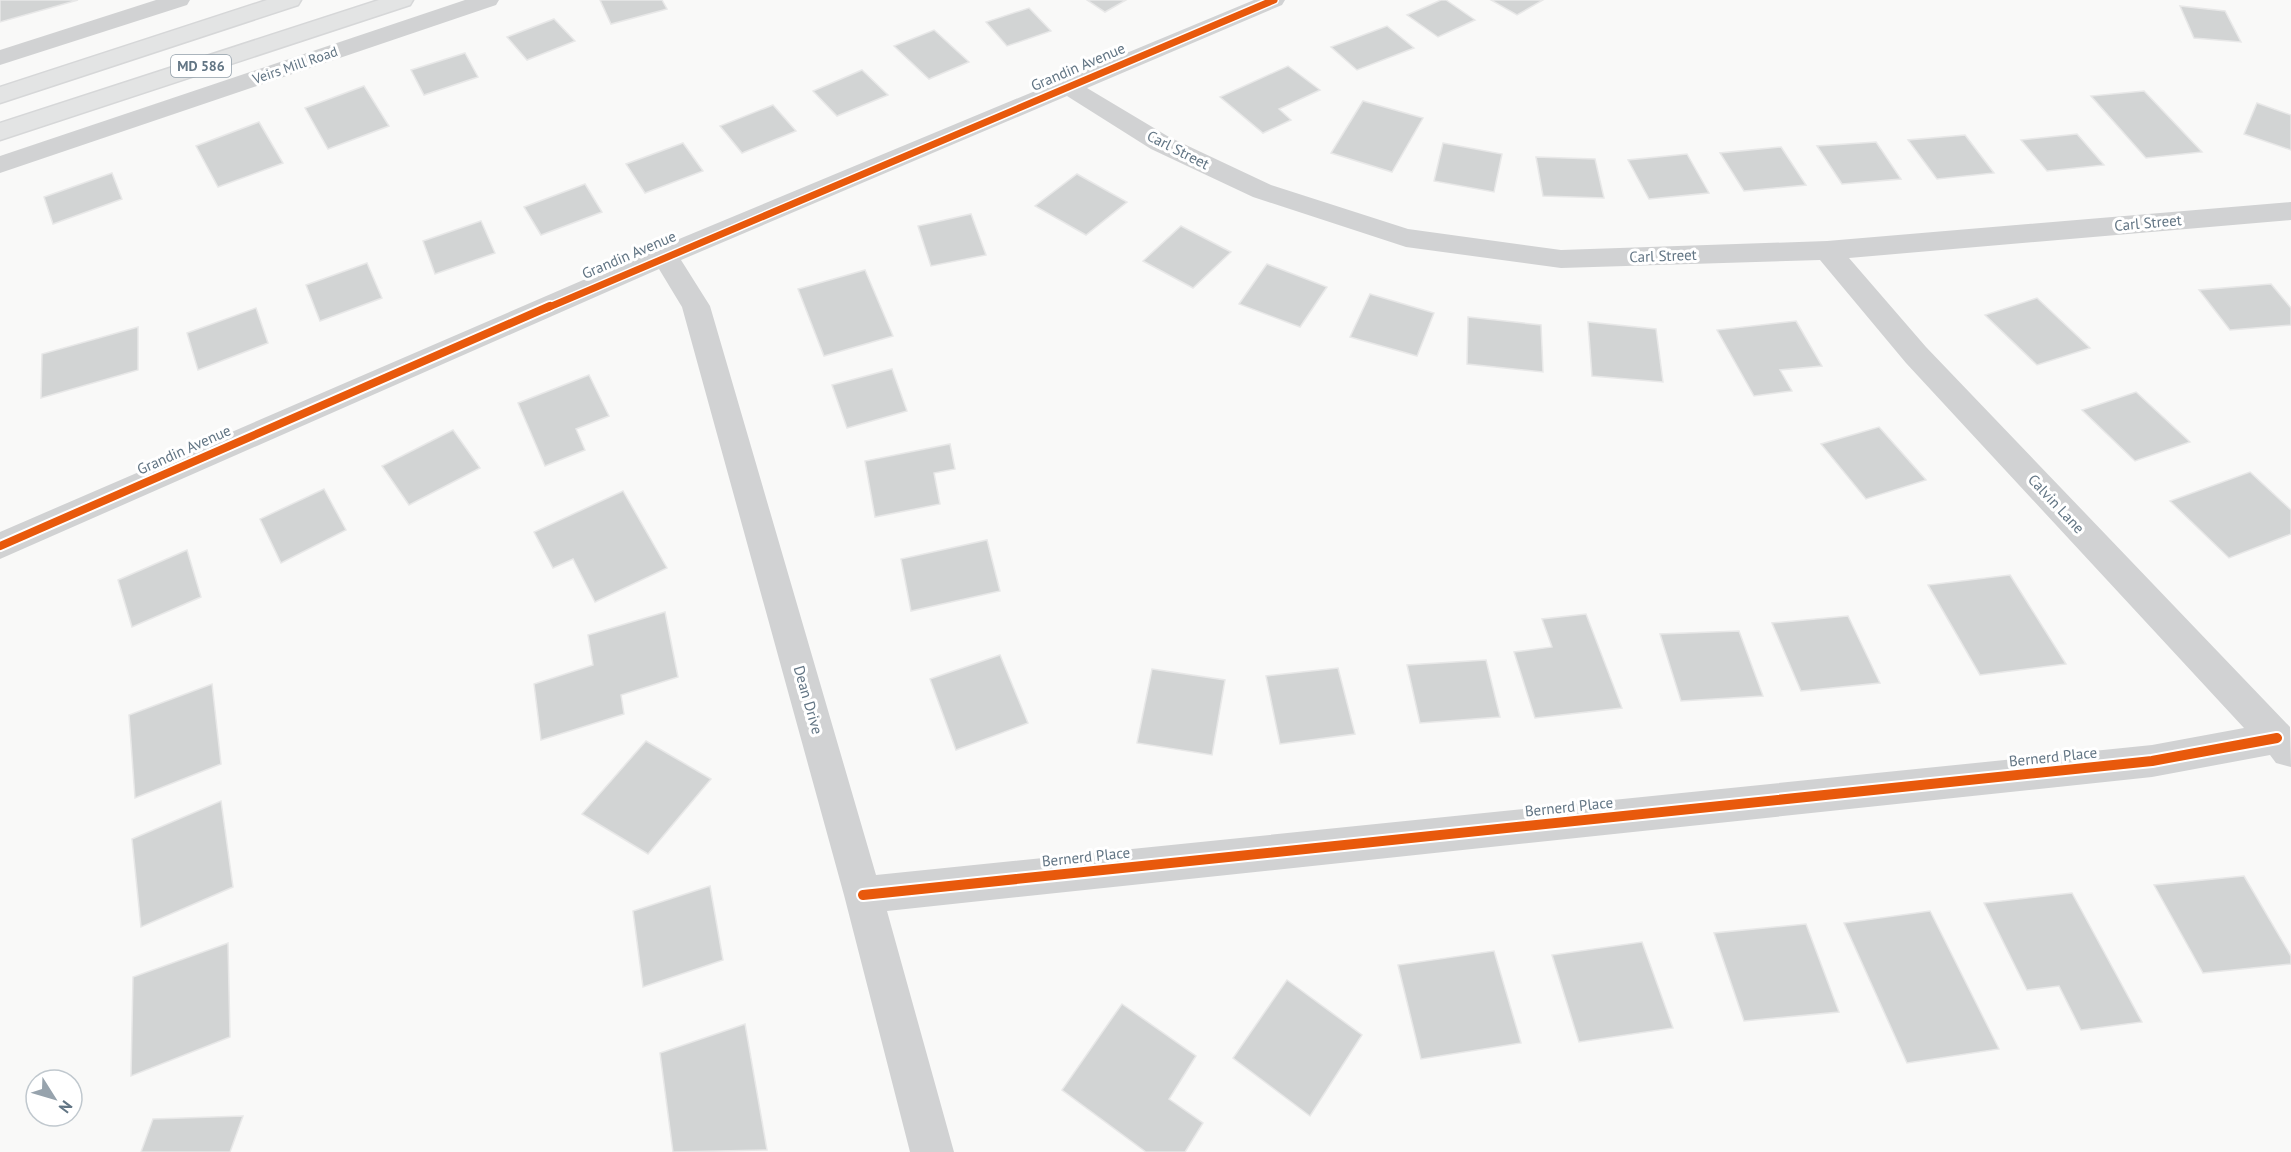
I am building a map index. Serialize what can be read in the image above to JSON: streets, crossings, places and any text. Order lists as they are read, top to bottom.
{
  "streets": {
    "main road": ["Veirs Mill Road", "MD 586"],
    "street": [
      "Grandin Avenue",
      "Carl Street",
      "Calvin Lane",
      "Dean Drive",
      "Bernerd Place"
    ]
  },
  "crossings": [
    ["Grandin Avenue", "Carl Street"],
    ["Grandin Avenue", "Dean Drive"],
    ["Carl Street", "Calvin Lane"],
    ["Calvin Lane", "Bernerd Place"],
    ["Dean Drive", "Bernerd Place"]
  ],
  "north": "bottom right"
}
